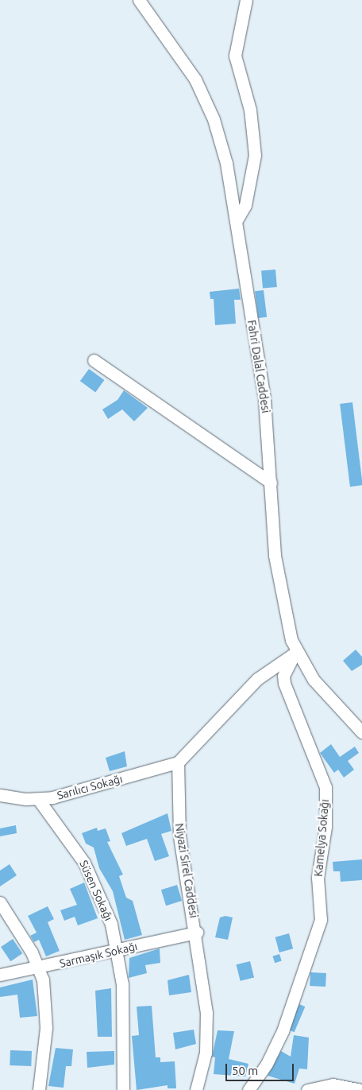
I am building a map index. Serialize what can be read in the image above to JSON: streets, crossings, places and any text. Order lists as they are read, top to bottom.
{
  "streets": {
    "street": [
      "Fahri Dalal Caddesi",
      "Sarılıcı Sokağı",
      "Kamelya Sokağı",
      "Niyazi Sirel Caddesi",
      "Süsen Sokağı",
      "Sarmaşık Sokağı"
    ]
  },
  "crossings": [
    ["Fahri Dalal Caddesi", "Kamelya Sokağı"],
    ["Sarılıcı Sokağı", "Niyazi Sirel Caddesi"],
    ["Sarılıcı Sokağı", "Süsen Sokağı"],
    ["Niyazi Sirel Caddesi", "Sarmaşık Sokağı"],
    ["Süsen Sokağı", "Sarmaşık Sokağı"]
  ],
  "scale_bar": "50 m"
}
